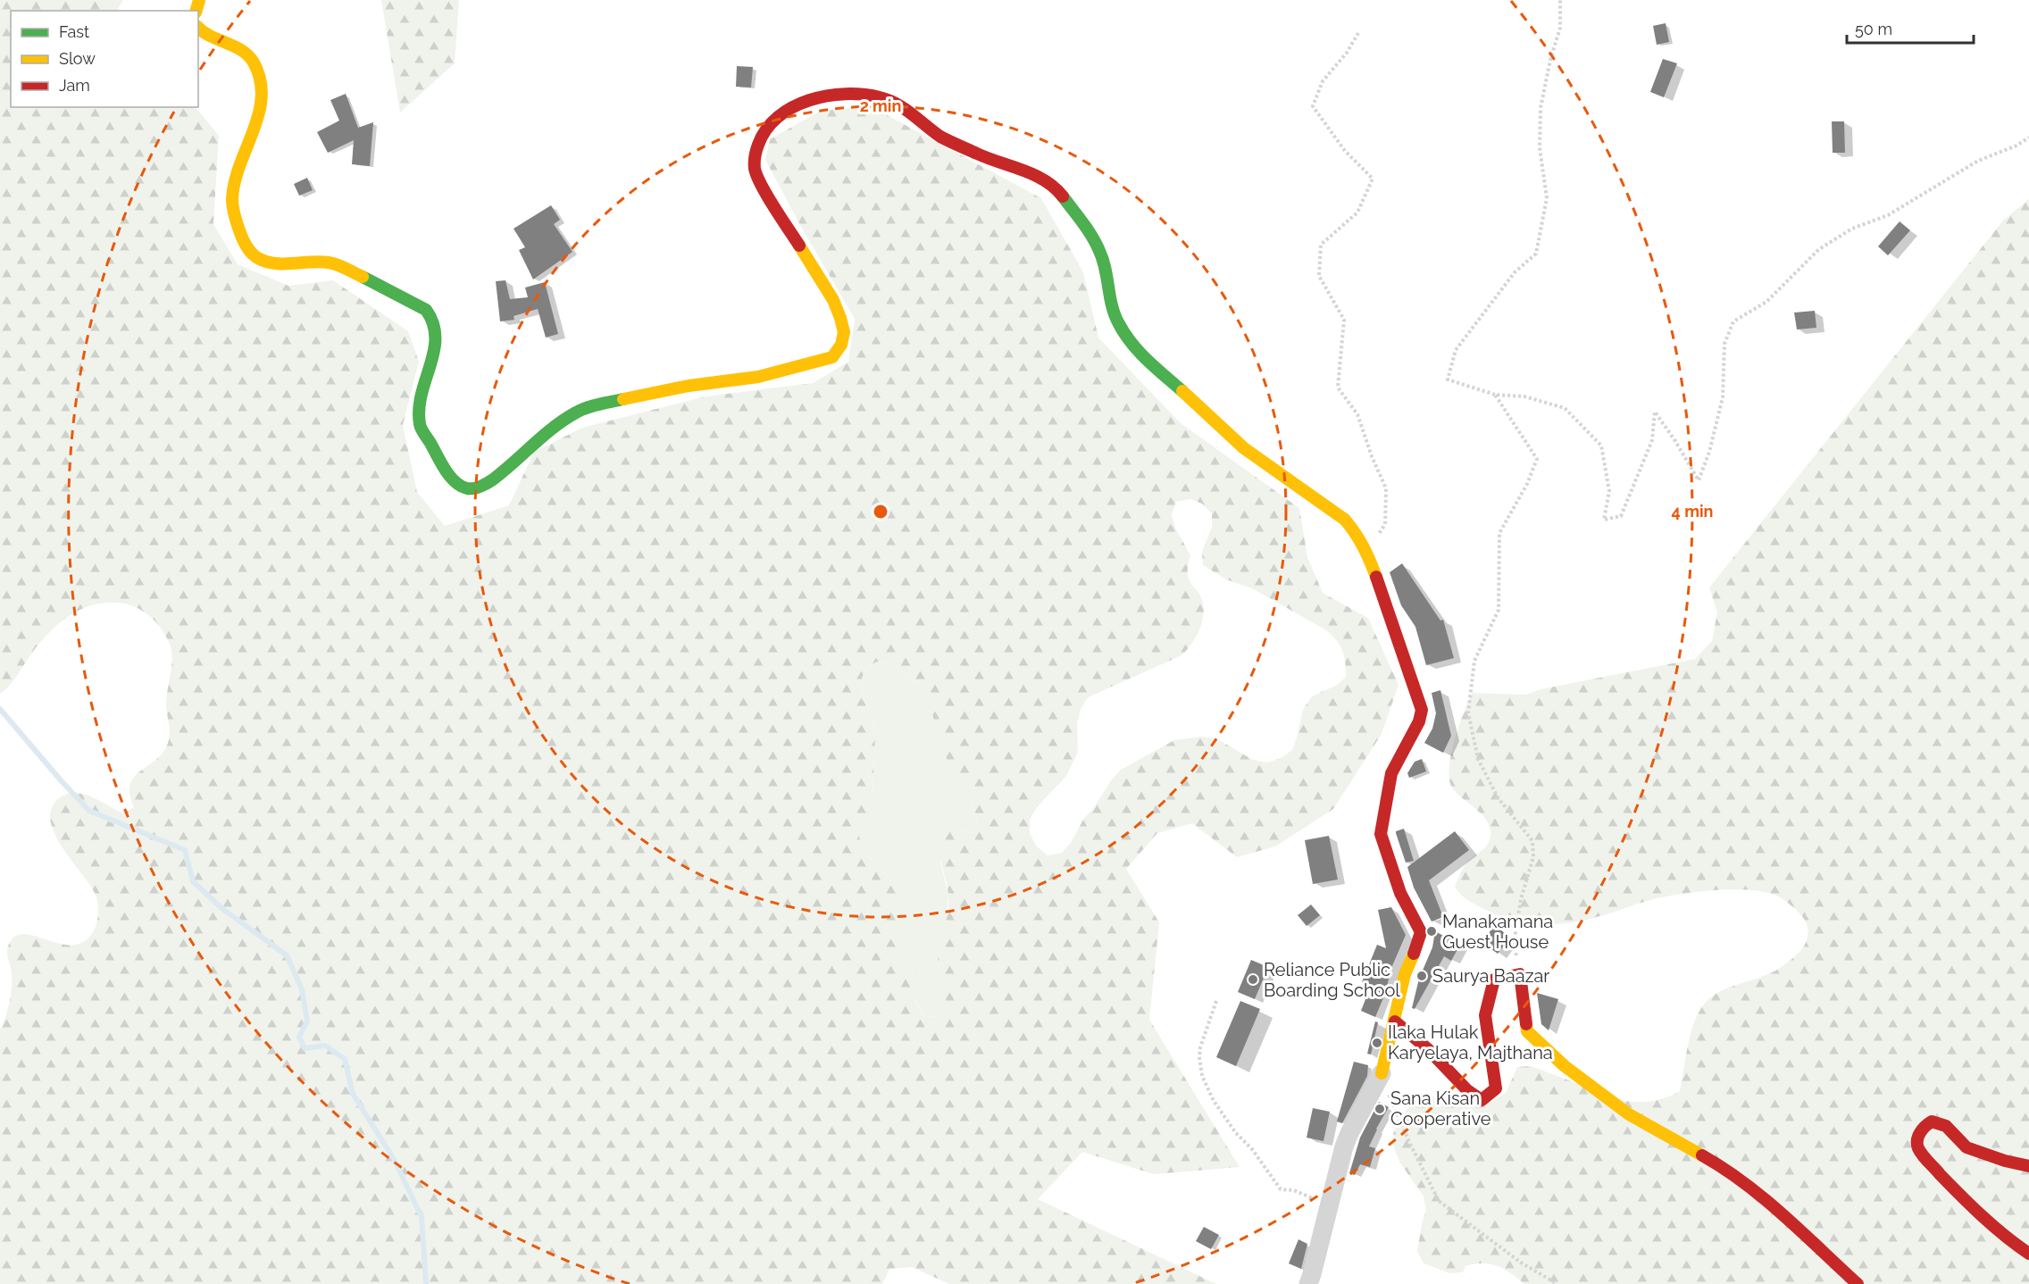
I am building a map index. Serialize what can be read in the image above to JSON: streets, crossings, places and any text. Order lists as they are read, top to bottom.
{
  "places": [
    "Manakamana Guest House",
    "Saurya Baazar",
    "Reliance Public Boarding School",
    "Ilaka Hulak Karyelaya, Majthana",
    "Sana Kisan Cooperative"
  ],
  "legend": ["Fast", "Slow", "Jam"],
  "scale_bar": "50 m",
  "rings": ["2 min", "4 min"]
}
